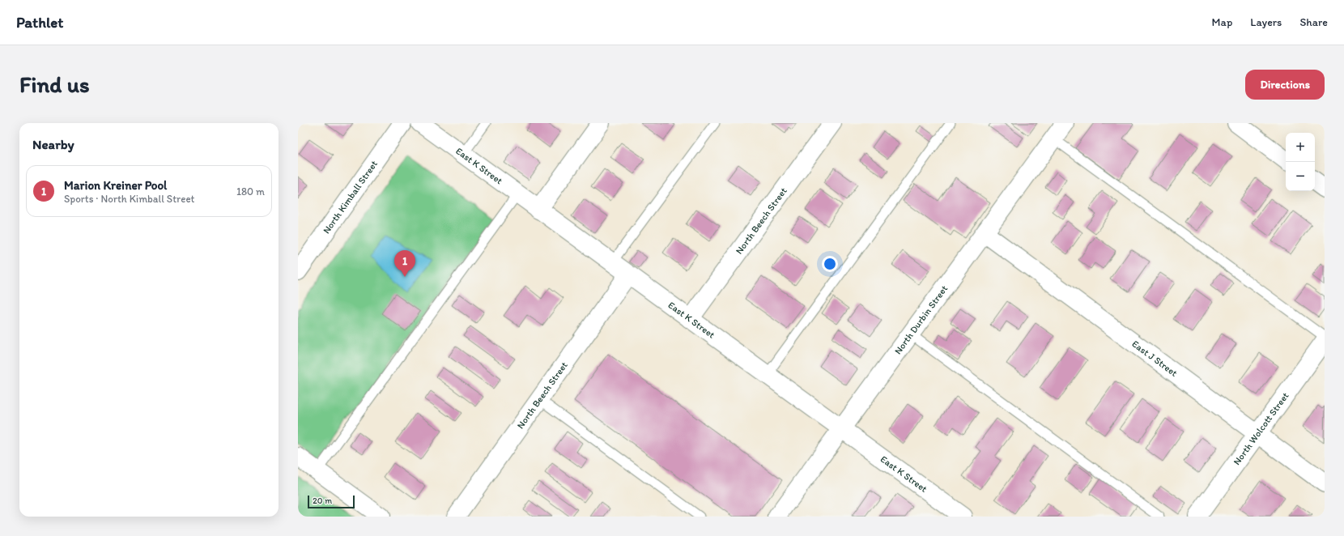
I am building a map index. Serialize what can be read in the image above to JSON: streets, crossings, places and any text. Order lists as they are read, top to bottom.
{
  "streets": {
    "street": [
      "East K Street",
      "North Kimball Street",
      "North Beech Street",
      "North Durbin Street",
      "East J Street",
      "North Wolcott Street"
    ]
  },
  "crossings": [
    ["East K Street", "North Beech Street"],
    ["East K Street", "North Durbin Street"],
    ["North Durbin Street", "East J Street"],
    ["East J Street", "North Wolcott Street"]
  ],
  "scale_bar": "20 m",
  "page": {
    "header": "Pathlet",
    "nav": ["Map", "Layers", "Share"],
    "buttons": "Directions",
    "title": "Find us",
    "heading": "Nearby",
    "map_buttons": ["+", "−"],
    "list": [
      {
        "mark": "1",
        "name": "Marion Kreiner Pool",
        "note": "Sports · North Kimball Street",
        "value": "180 m"
      }
    ],
    "pins": "1",
    "scale": "20 m"
  }
}
